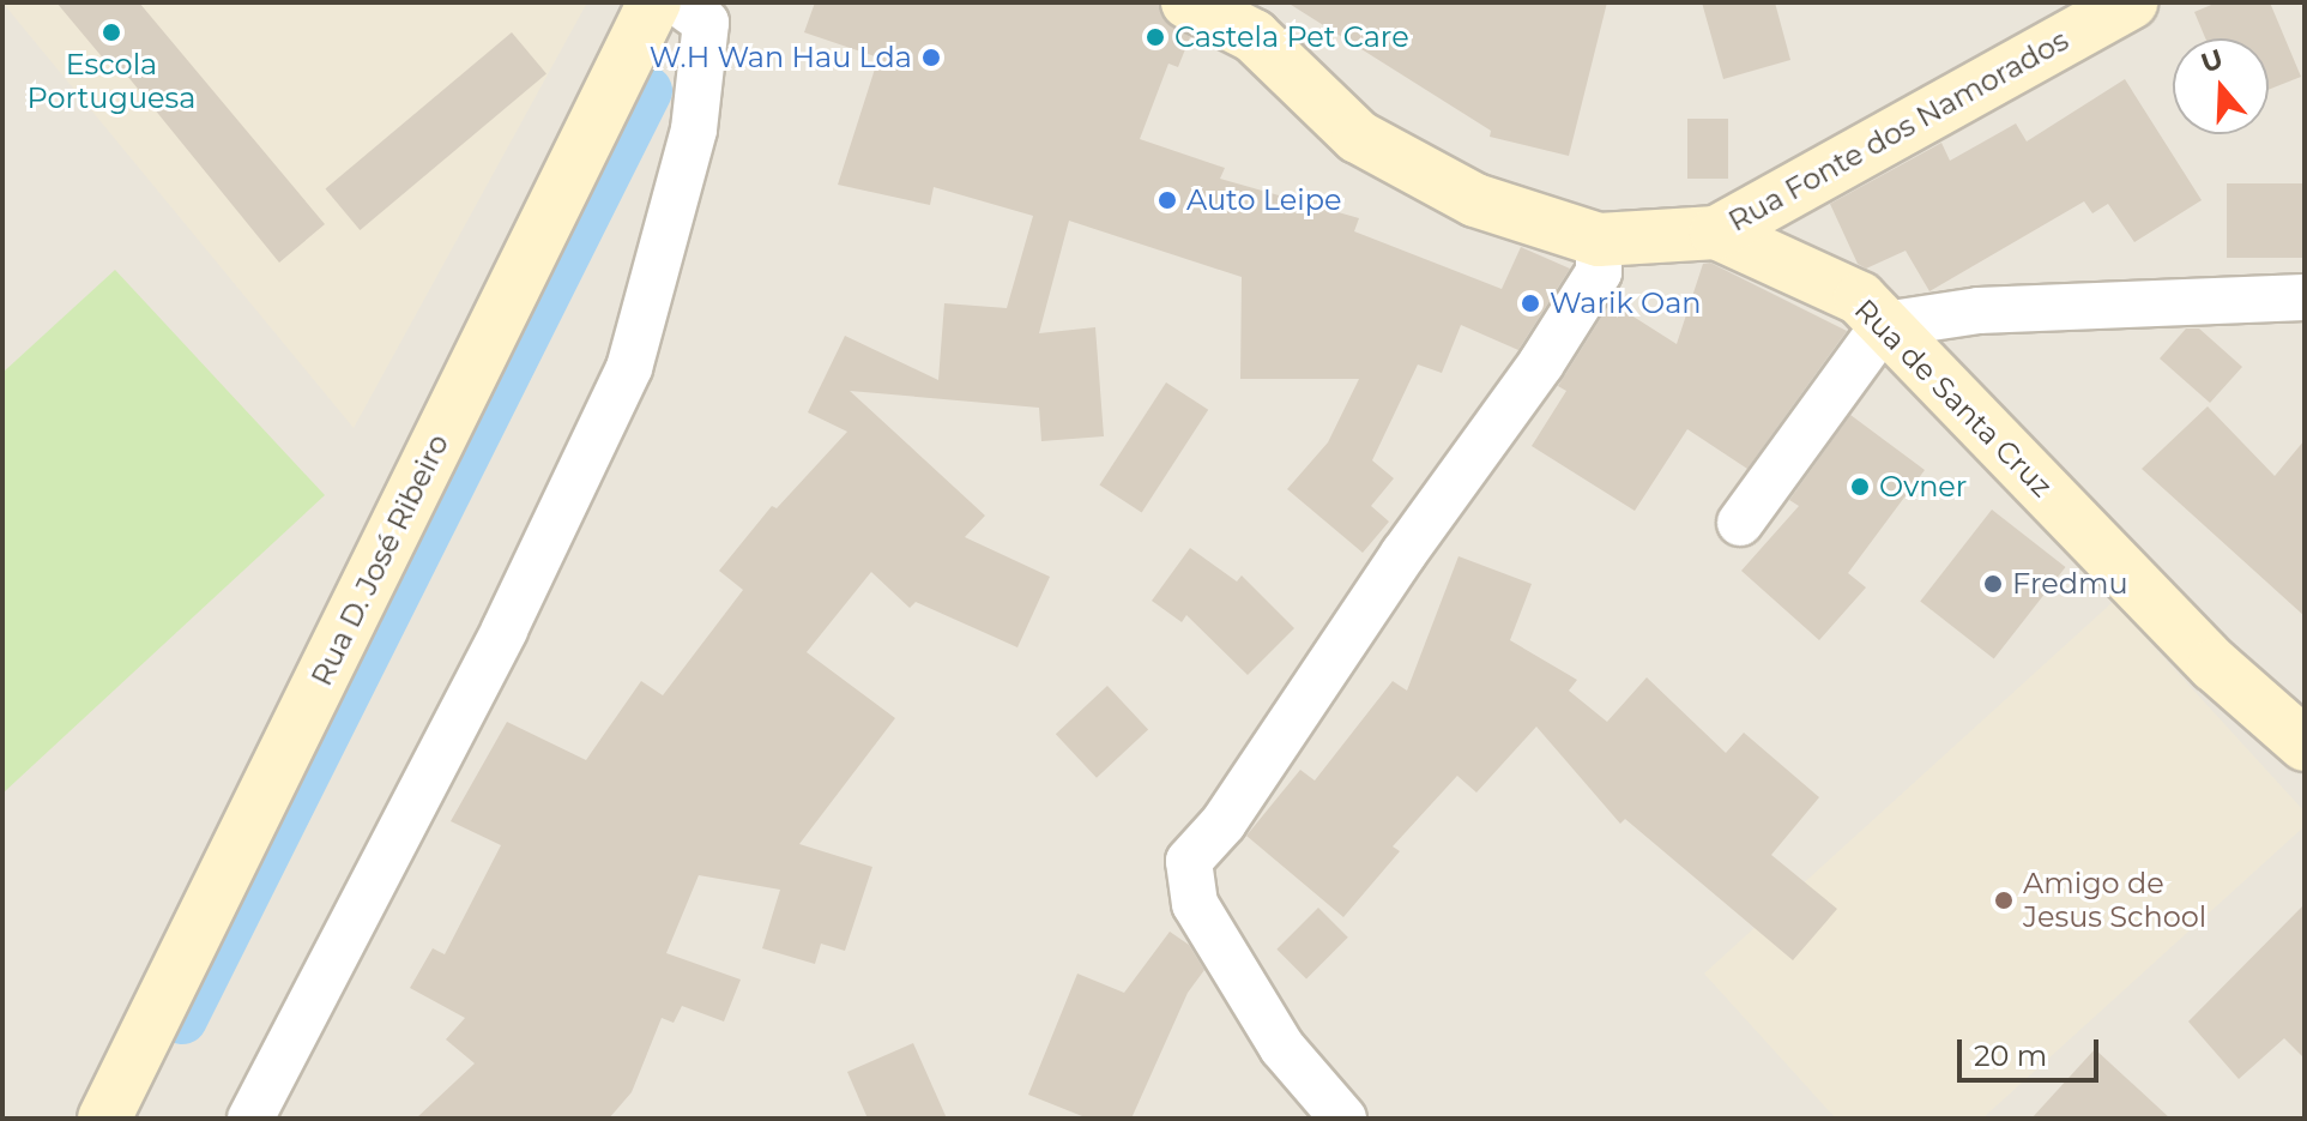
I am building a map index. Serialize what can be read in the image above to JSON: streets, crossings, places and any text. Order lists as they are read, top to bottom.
{
  "streets": {
    "street": ["Rua Fonte dos Namorados", "Rua de Santa Cruz", "Rua D. José Ribeiro"]
  },
  "crossings": [
    ["Rua Fonte dos Namorados", "Rua de Santa Cruz"]
  ],
  "places": [
    "Escola Portuguesa",
    "Castela Pet Care",
    "W.H Wan Hau Lda",
    "Auto Leipe",
    "Warik Oan",
    "Ovner",
    "Fredmu",
    "Amigo de Jesus School"
  ],
  "scale_bar": "20 m",
  "north": "top"
}
